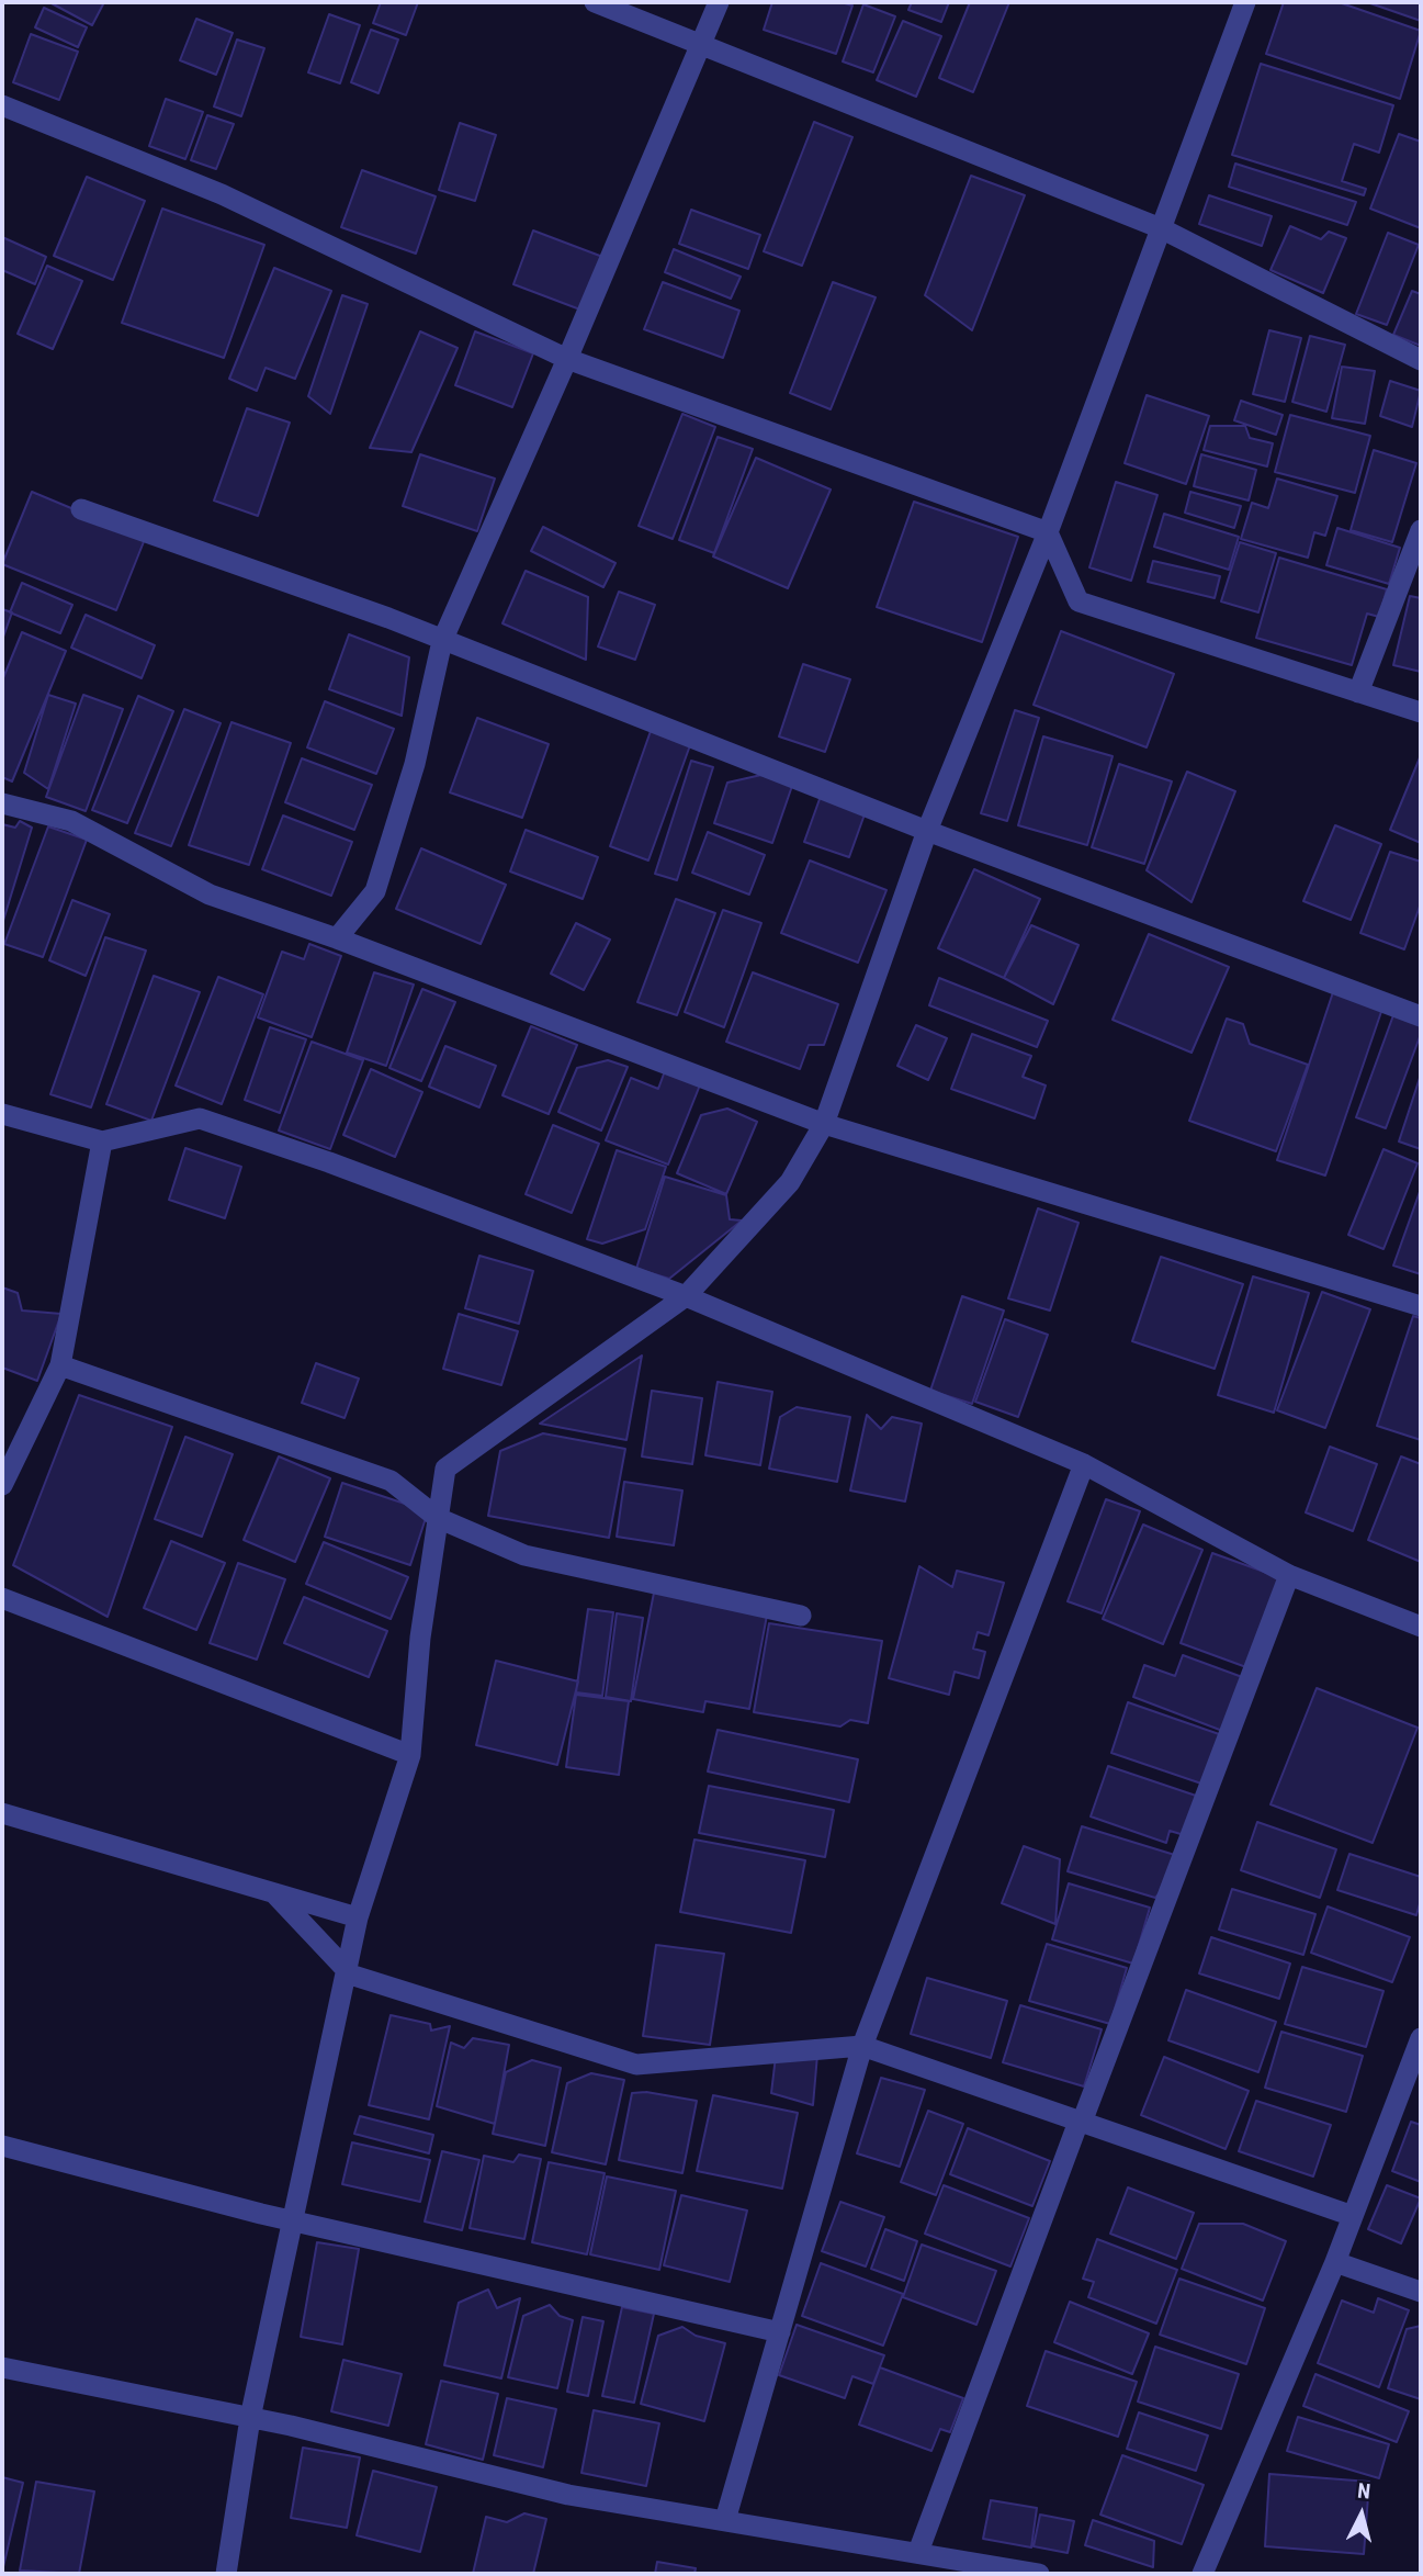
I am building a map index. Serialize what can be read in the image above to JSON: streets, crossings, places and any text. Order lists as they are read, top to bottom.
{
  "north": "top"
}
